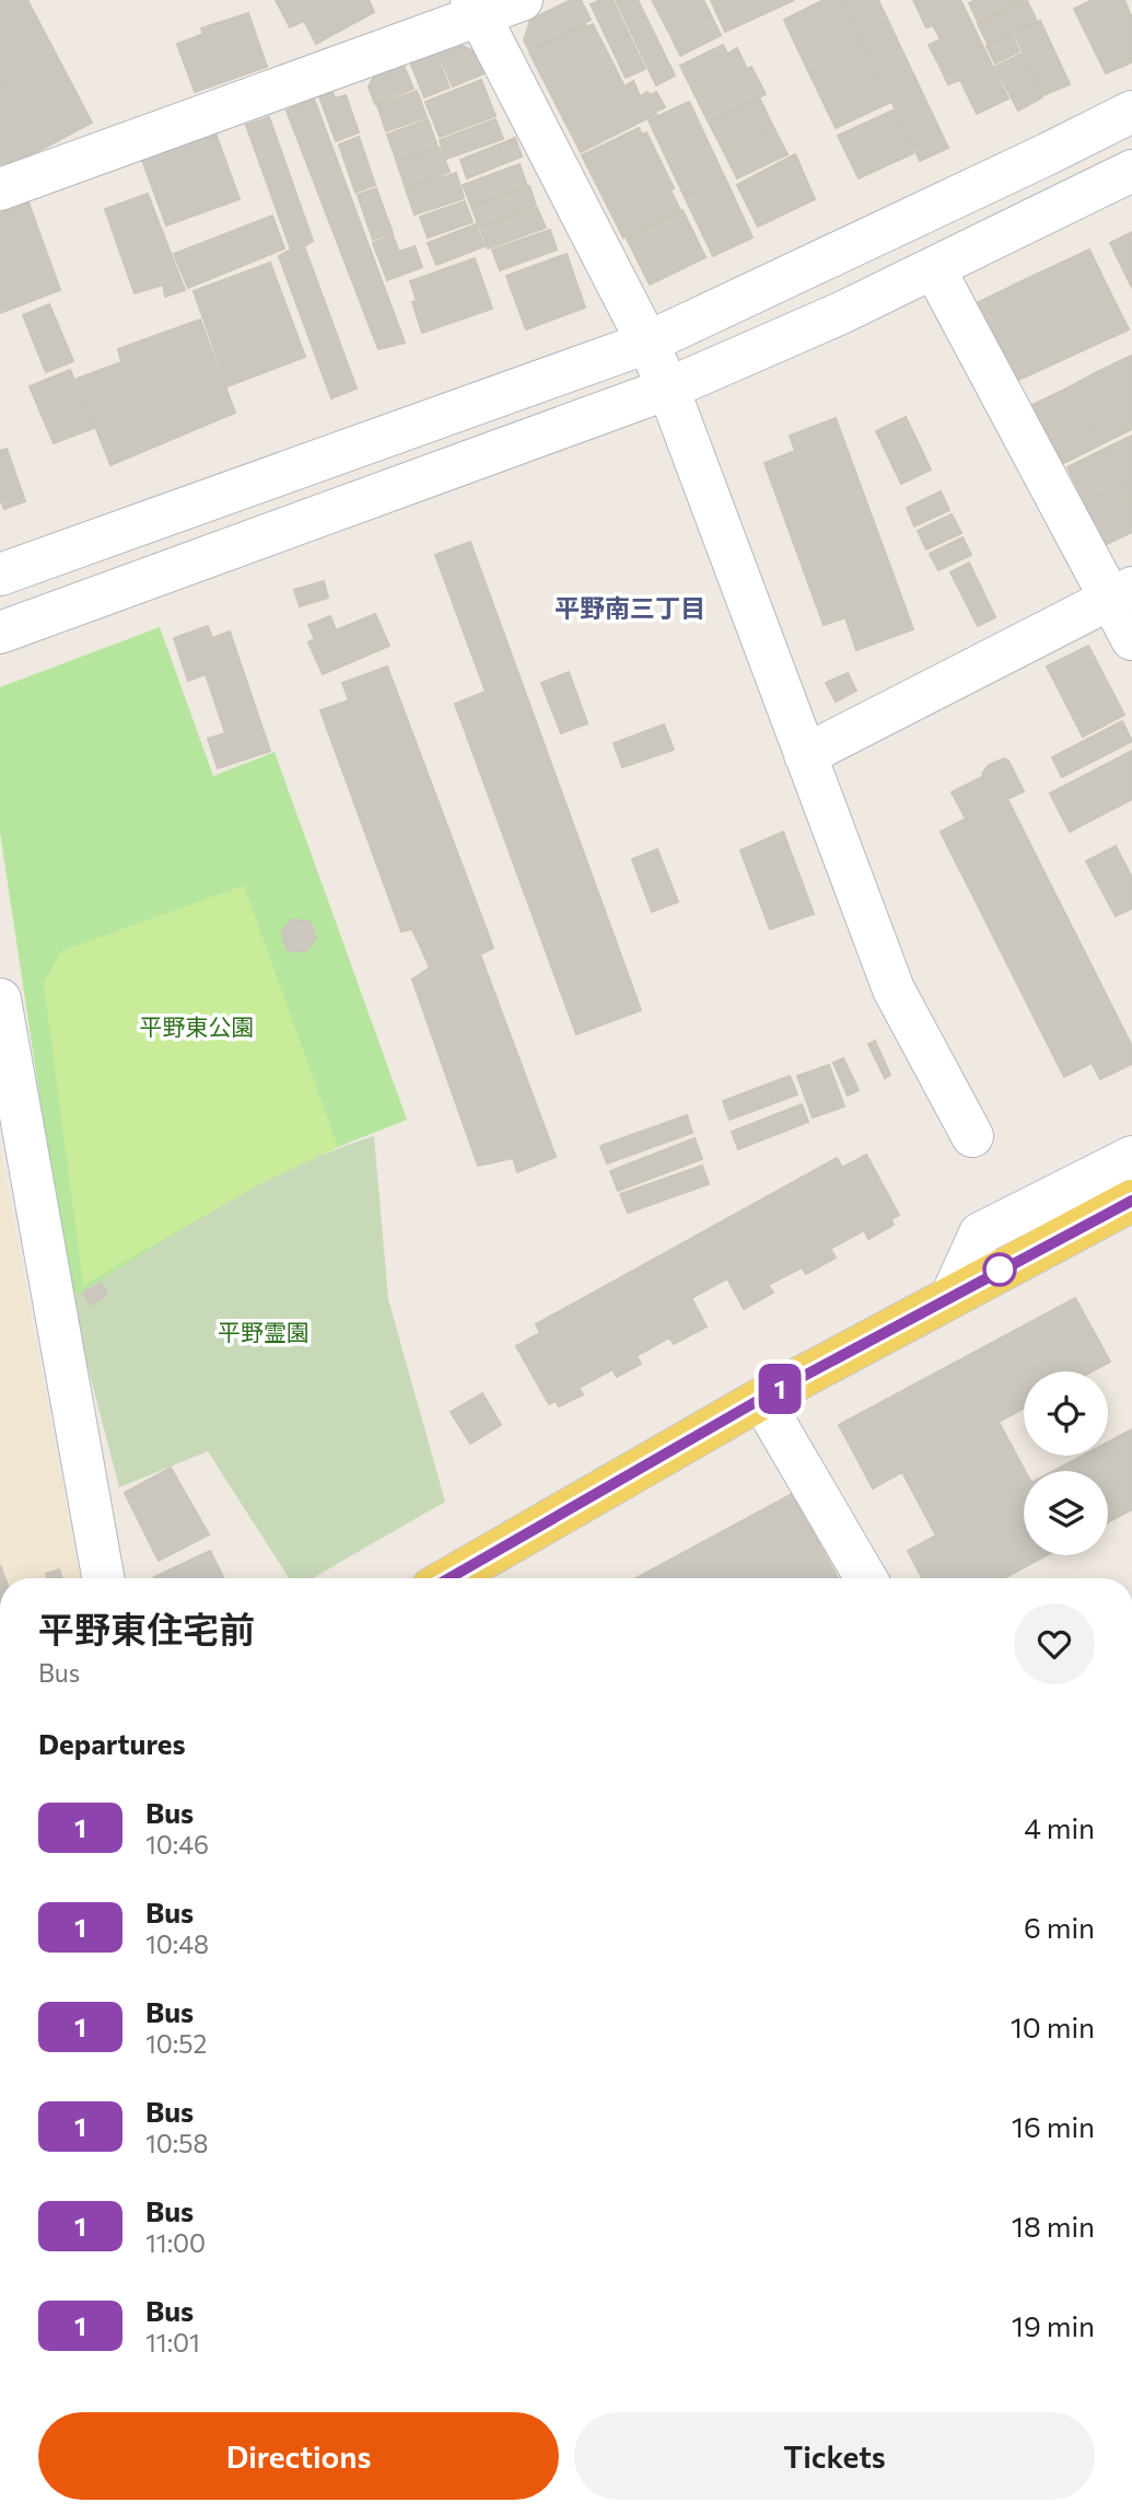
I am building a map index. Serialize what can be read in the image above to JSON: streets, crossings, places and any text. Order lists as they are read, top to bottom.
{
  "districts": ["平野南三丁目"],
  "parks": ["平野東公園", "平野霊園"],
  "lines": ["bus line 1"],
  "page": {
    "on_map": "1",
    "heading": [
      ["平野東住宅前", "Bus"],
      "Departures"
    ],
    "list": [
      {
        "mark": "1",
        "name": "Bus",
        "note": "10:46",
        "value": "4 min"
      },
      {
        "mark": "1",
        "name": "Bus",
        "note": "10:48",
        "value": "6 min"
      },
      {
        "mark": "1",
        "name": "Bus",
        "note": "10:52",
        "value": "10 min"
      },
      {
        "mark": "1",
        "name": "Bus",
        "note": "10:58",
        "value": "16 min"
      },
      {
        "mark": "1",
        "name": "Bus",
        "note": "11:00",
        "value": "18 min"
      },
      {
        "mark": "1",
        "name": "Bus",
        "note": "11:01",
        "value": "19 min"
      }
    ],
    "buttons": ["Directions", "Tickets"]
  }
}
